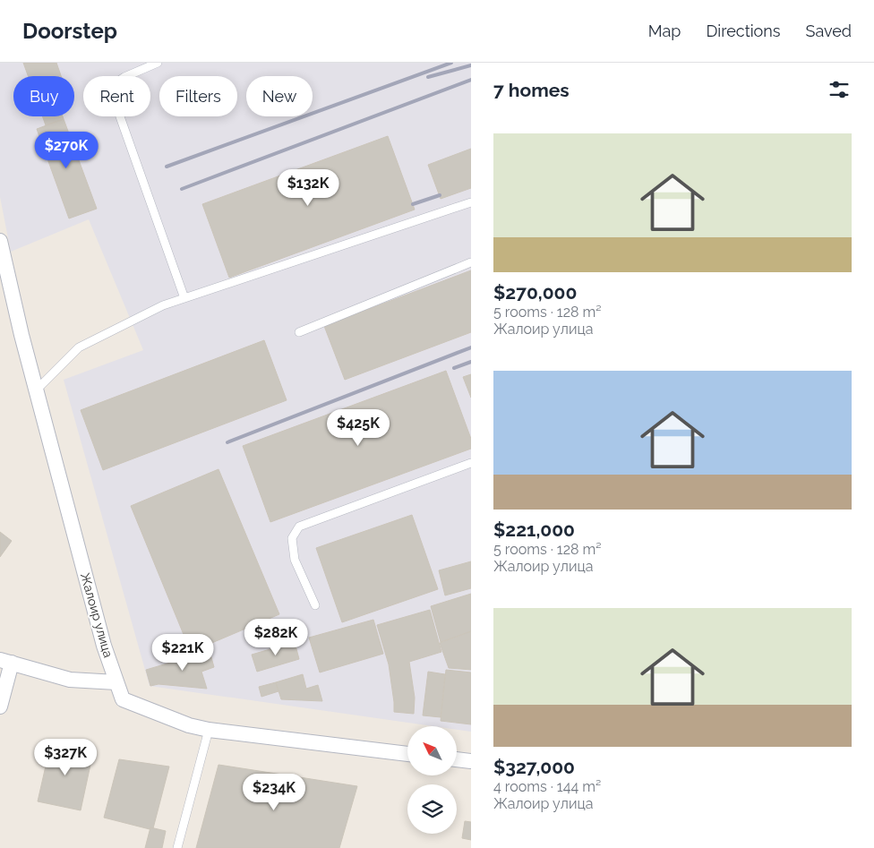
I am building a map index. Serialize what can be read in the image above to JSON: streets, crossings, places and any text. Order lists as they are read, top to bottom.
{
  "streets": {
    "street": ["Жалоир улица"]
  },
  "north": "top left",
  "page": {
    "header": "Doorstep",
    "nav": ["Map", "Directions", "Saved"],
    "heading": "7 homes",
    "chip": [
      "Buy",
      "Rent",
      "Filters",
      "New"
    ],
    "list": [
      {
        "name": "$270,000",
        "note": "5 rooms · 128 m² · Жалоир улица"
      },
      {
        "name": "$221,000",
        "note": "5 rooms · 128 m² · Жалоир улица"
      },
      {
        "name": "$327,000",
        "note": "4 rooms · 144 m² · Жалоир улица"
      }
    ],
    "price": [
      "$270K",
      "$132K",
      "$425K",
      "$282K",
      "$221K",
      "$327K",
      "$234K"
    ]
  }
}
